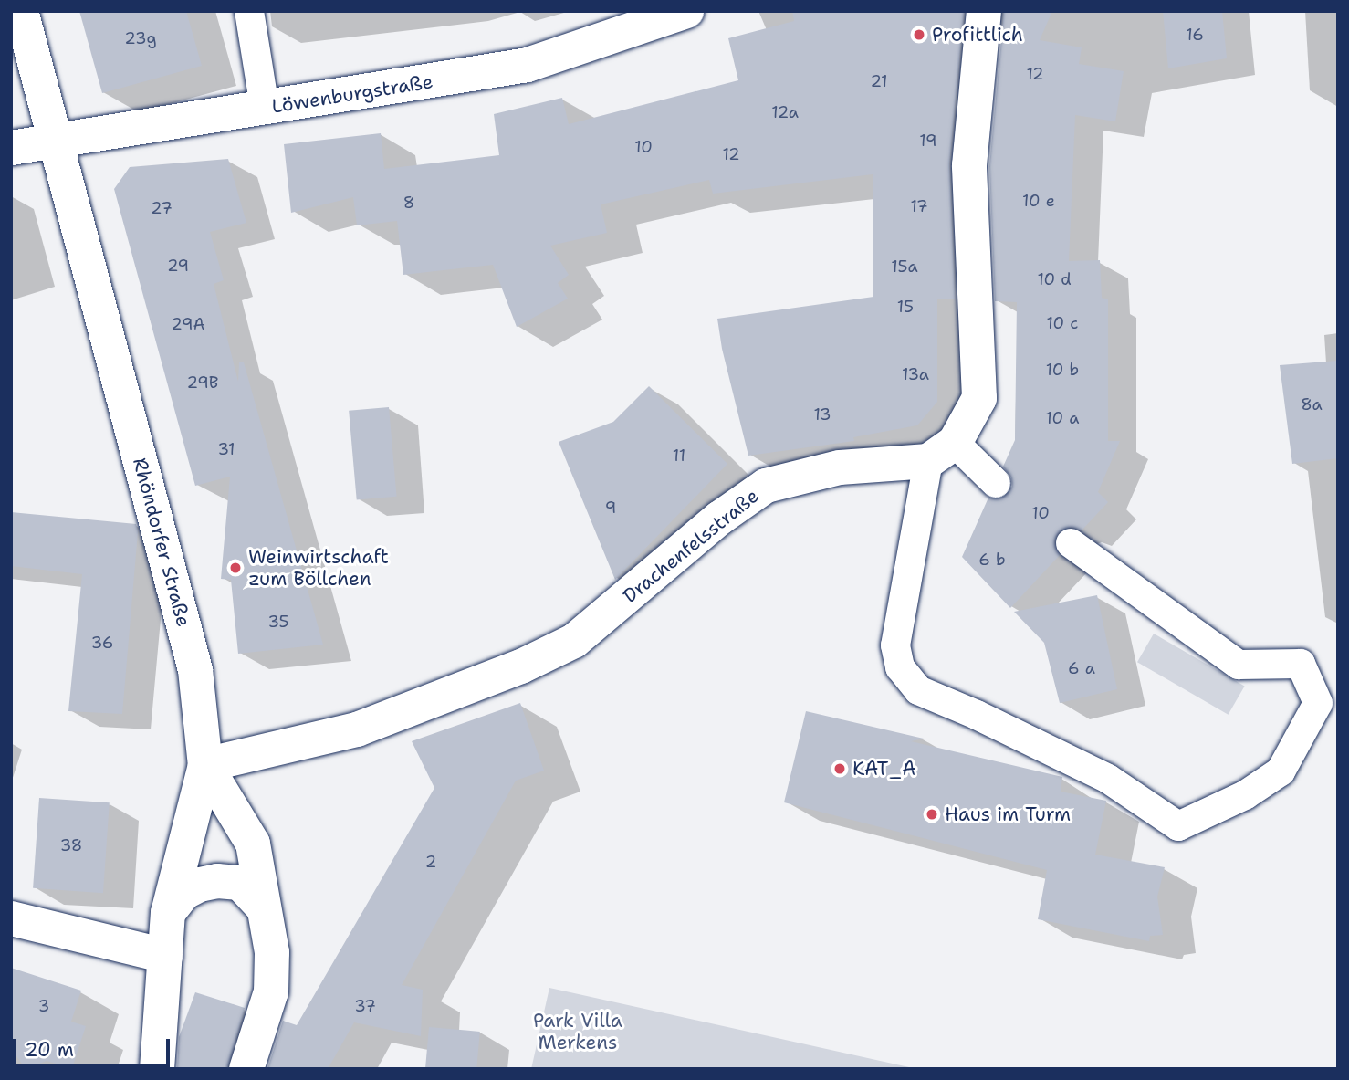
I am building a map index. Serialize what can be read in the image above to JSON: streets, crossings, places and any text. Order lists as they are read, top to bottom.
{
  "streets": {
    "street": ["Löwenburgstraße", "Rhöndorfer Straße", "Drachenfelsstraße"]
  },
  "crossings": [
    ["Löwenburgstraße", "Rhöndorfer Straße"],
    ["Rhöndorfer Straße", "Drachenfelsstraße"]
  ],
  "parks": ["Park Villa Merkens"],
  "places": [
    "Profittlich",
    "Weinwirtschaft zum Böllchen",
    "KAT_A",
    "Haus im Turm"
  ],
  "house_numbers": [
    "16",
    "23g",
    "12",
    "21",
    "12a",
    "19",
    "10",
    "12",
    "10 e",
    "8",
    "17",
    "27",
    "29",
    "15a",
    "10 d",
    "15",
    "10 c",
    "29A",
    "10 b",
    "13a",
    "29B",
    "8a",
    "13",
    "10 a",
    "31",
    "11",
    "9",
    "10",
    "6 b",
    "35",
    "36",
    "6 a",
    "38",
    "2",
    "3",
    "37"
  ],
  "scale_bar": "20 m"
}
